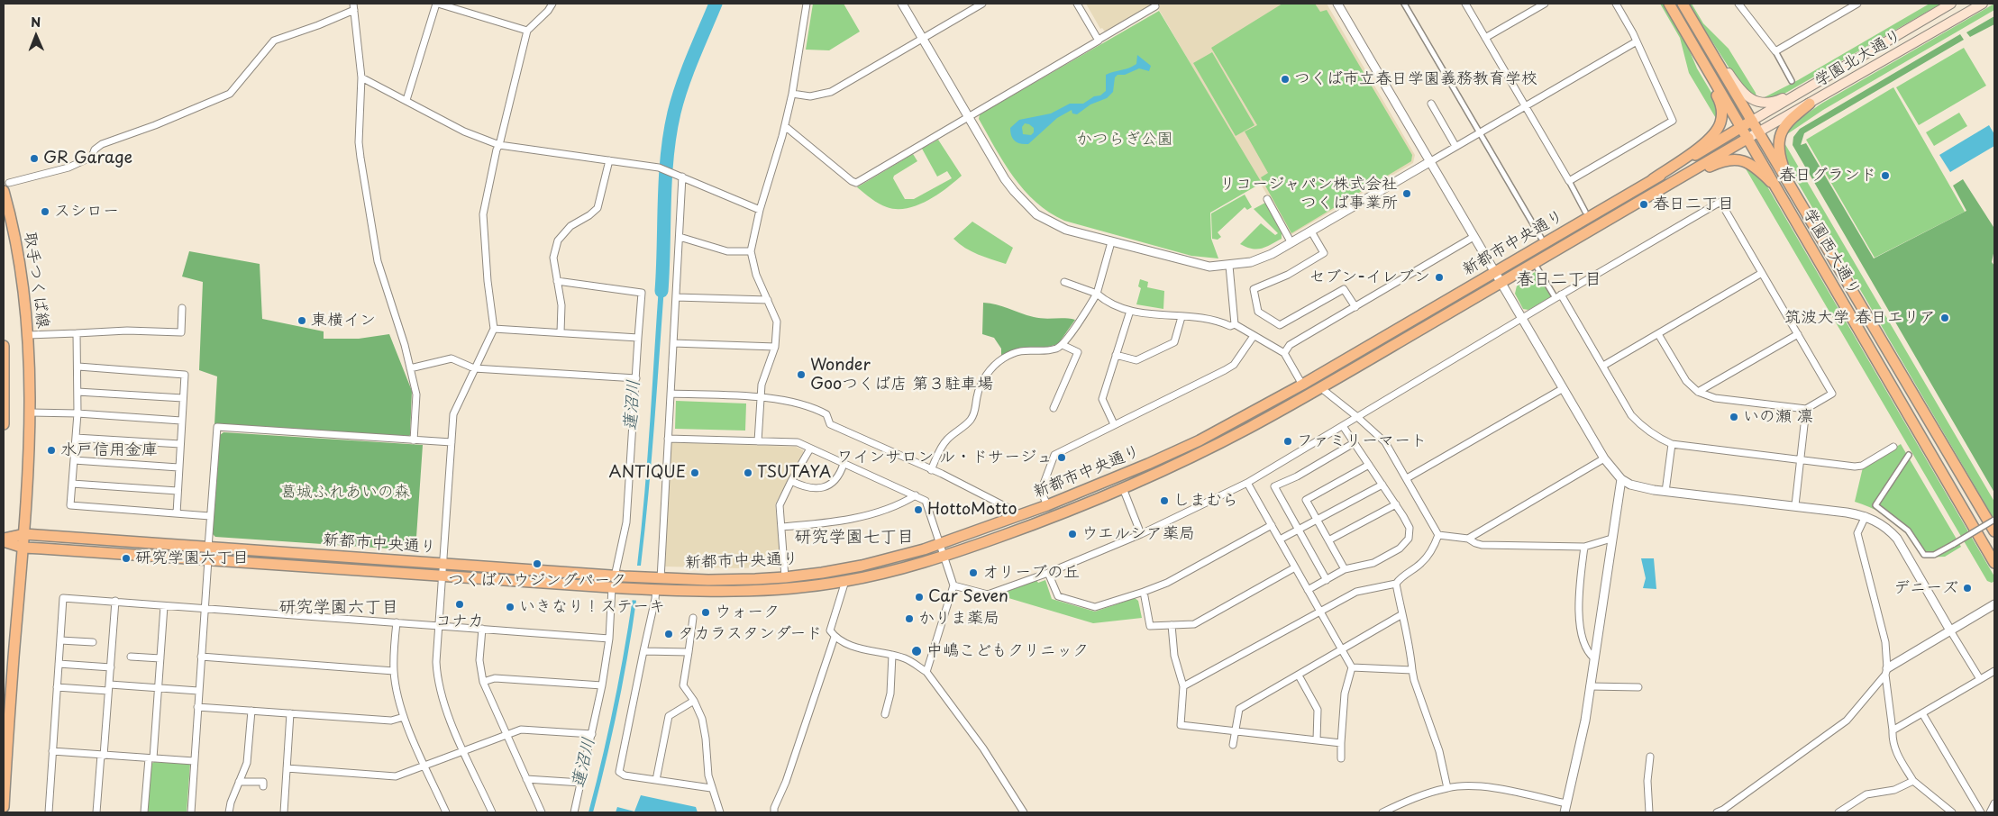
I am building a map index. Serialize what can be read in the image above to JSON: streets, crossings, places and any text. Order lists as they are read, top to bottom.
{
  "streets": {
    "main road": [
      "学園北大通り",
      "新都市中央通り",
      "学園西大通り",
      "取手つくば線"
    ]
  },
  "crossings": [
    ["学園北大通り", "新都市中央通り"],
    ["学園北大通り", "学園西大通り"],
    ["新都市中央通り", "学園西大通り"],
    ["新都市中央通り", "取手つくば線"]
  ],
  "districts": ["春日二丁目", "研究学園七丁目", "研究学園六丁目"],
  "water": ["蓮沼川"],
  "parks": ["かつらぎ公園", "葛城ふれあいの森"],
  "places": [
    "つくば市立春日学園義務教育学校",
    "GR Garage",
    "春日グランド",
    "リコージャパン株式会社 つくば事業所",
    "春日二丁目",
    "スシロー",
    "セブン-イレブン",
    "筑波大学 春日エリア",
    "東横イン",
    "Wonder Gooつくば店 第３駐車場",
    "いの瀬 凛",
    "ファミリーマート",
    "水戸信用金庫",
    "ワインサロン ル・ドサージュ",
    "ANTIQUE",
    "TSUTAYA",
    "しまむら",
    "HottoMotto",
    "ウエルシア薬局",
    "研究学園六丁目",
    "つくばハウジングパーク",
    "オリーブの丘",
    "デニーズ",
    "Car Seven",
    "コナカ",
    "いきなり！ステーキ",
    "ウォーク",
    "かりま薬局",
    "タカラスタンダード",
    "中嶋こどもクリニック"
  ],
  "north": "top"
}
